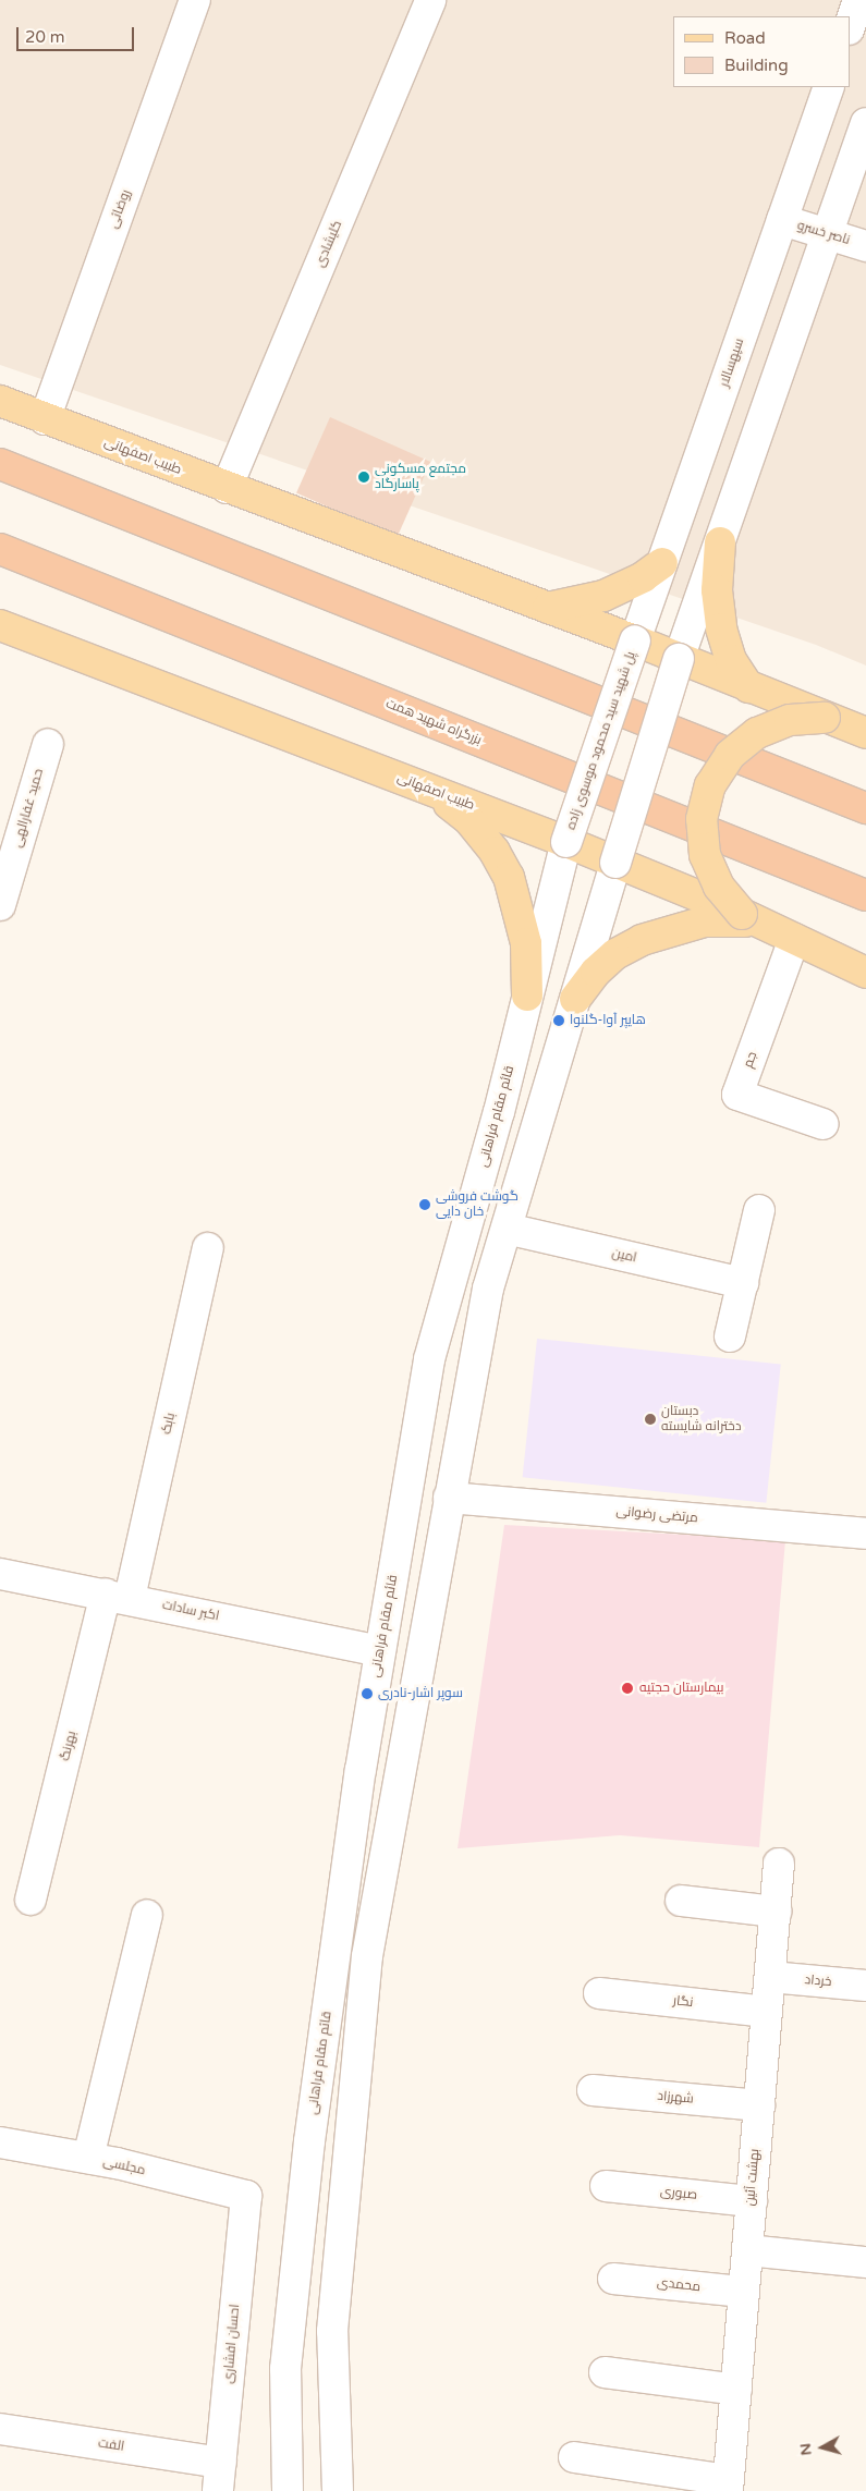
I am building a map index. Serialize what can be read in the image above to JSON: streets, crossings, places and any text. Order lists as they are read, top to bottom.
{
  "streets": {
    "highway": ["بزرگراه شهید همت"],
    "main road": ["طبیب اصفهانی"],
    "street": [
      "روضائی",
      "ناصر خسرو",
      "کلیشادی",
      "سپهسالار",
      "پل شهید سید محمود موسوی زاده",
      "حمید غفارالهی",
      "جم",
      "قائم مقام فراهانی",
      "امین",
      "بابک",
      "مرتضی رضوانی",
      "اکبر سادات",
      "بهرنگ",
      "خرداد",
      "نگار",
      "شهرزاد",
      "مجلسی",
      "بهشت آئین",
      "صبوری",
      "محمدی",
      "احسان افشاری",
      "الفت"
    ]
  },
  "crossings": [
    ["روضائی", "طبیب اصفهانی"],
    ["ناصر خسرو", "سپهسالار"],
    ["کلیشادی", "طبیب اصفهانی"],
    ["سپهسالار", "طبیب اصفهانی"],
    ["سپهسالار", "پل شهید سید محمود موسوی زاده"],
    ["طبیب اصفهانی", "پل شهید سید محمود موسوی زاده"],
    ["طبیب اصفهانی", "جم"],
    ["طبیب اصفهانی", "قائم مقام فراهانی"],
    ["پل شهید سید محمود موسوی زاده", "قائم مقام فراهانی"],
    ["قائم مقام فراهانی", "اکبر سادات"],
    ["بابک", "اکبر سادات"],
    ["بابک", "بهرنگ"],
    ["اکبر سادات", "بهرنگ"],
    ["خرداد", "بهشت آئین"],
    ["نگار", "بهشت آئین"],
    ["شهرزاد", "بهشت آئین"],
    ["مجلسی", "احسان افشاری"],
    ["بهشت آئین", "صبوری"],
    ["بهشت آئین", "محمدی"],
    ["احسان افشاری", "الفت"]
  ],
  "places": [
    "مجتمع مسکونی پاسارگاد",
    "هایپر آوا-گلنوا",
    "گوشت فروشی خان دایی",
    "دبستان دخترانه شایسته",
    "بیمارستان حجتیه",
    "سوپر اشار-نادری"
  ],
  "legend": ["Road", "Building"],
  "scale_bar": "20 m",
  "north": "left"
}
